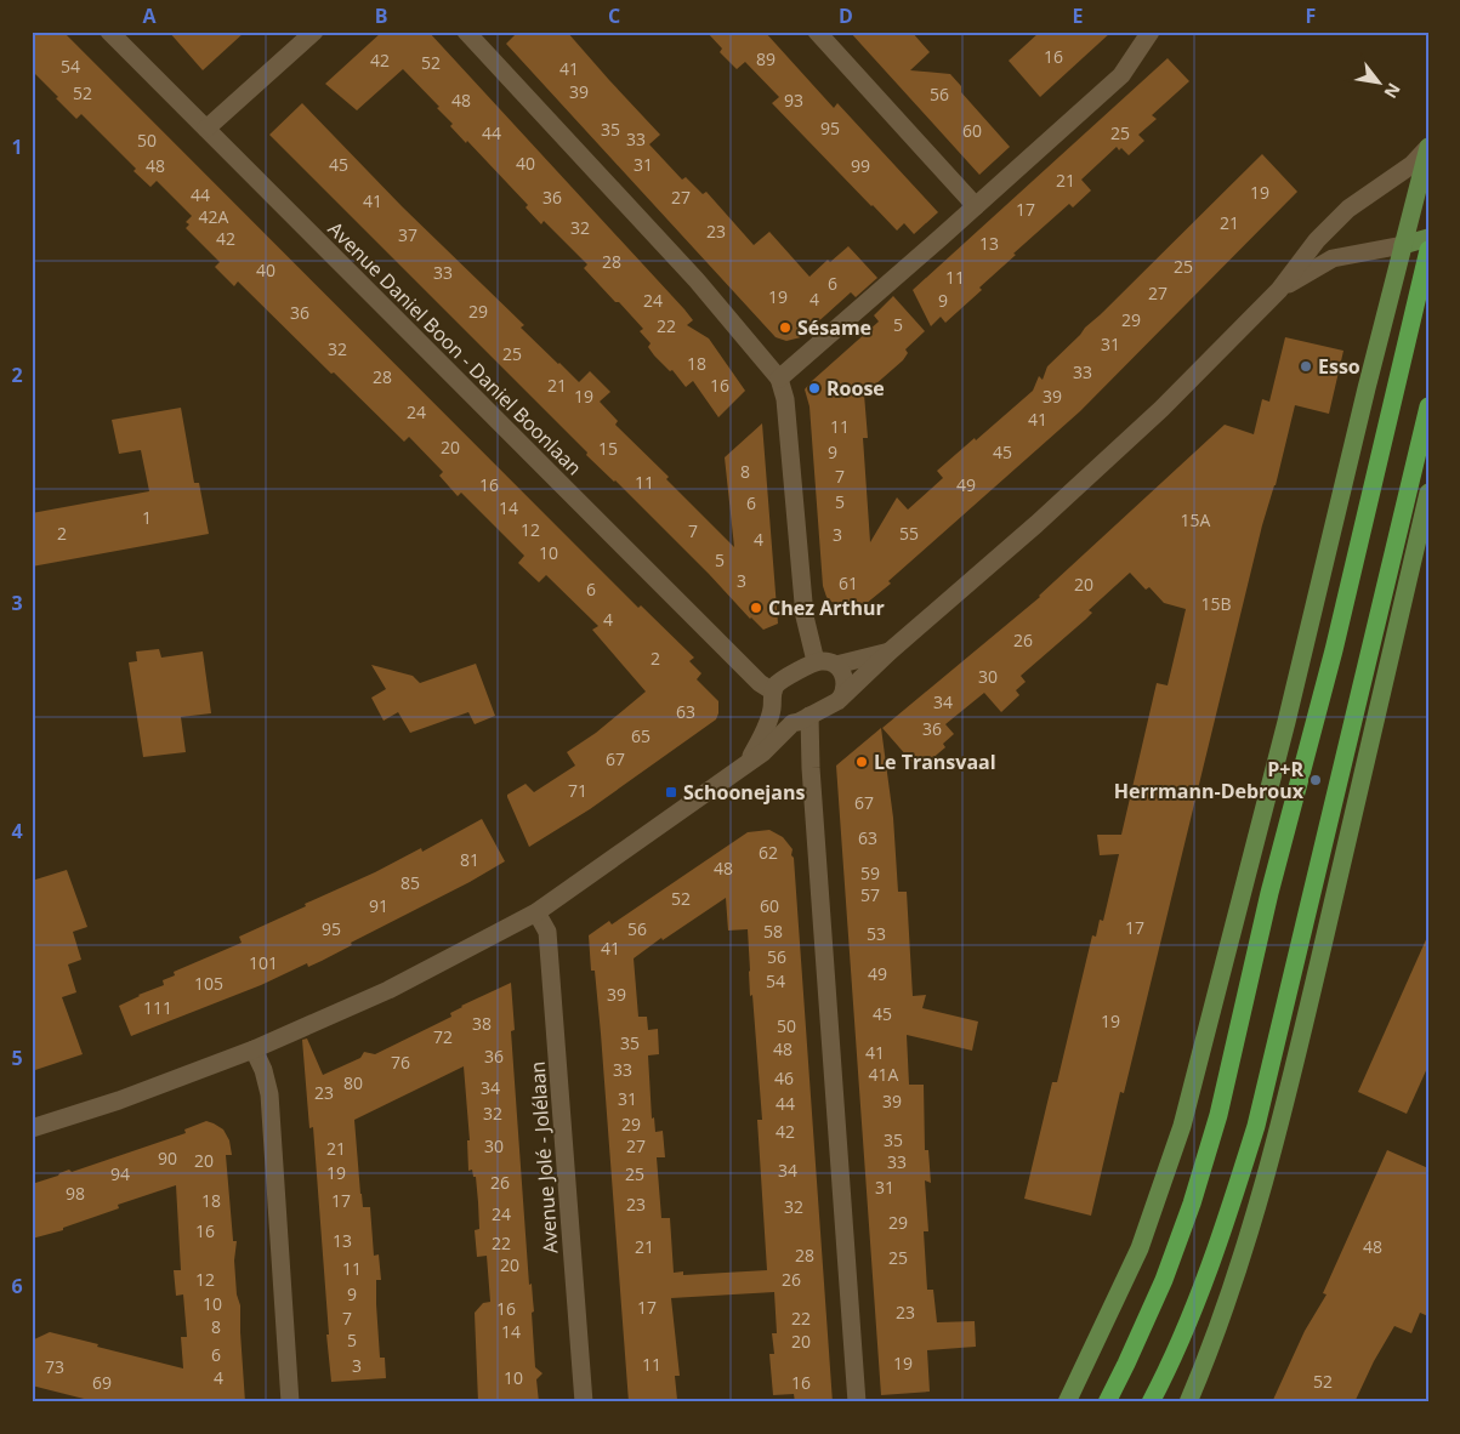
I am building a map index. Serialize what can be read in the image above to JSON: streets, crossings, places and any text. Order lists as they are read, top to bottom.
{
  "streets": {
    "street": ["Avenue Daniel Boon - Daniel Boonlaan", "Avenue Jolé - Jolélaan"]
  },
  "places": {
    "other": [
      "Sésame",
      "Esso",
      "Roose",
      "Chez Arthur",
      "Le Transvaal",
      "P+R Herrmann-Debroux"
    ],
    "transit": ["Schoonejans"]
  },
  "house_numbers": [
    "16",
    "89",
    "42",
    "52",
    "54",
    "41",
    "39",
    "52",
    "56",
    "48",
    "93",
    "95",
    "35",
    "60",
    "44",
    "25",
    "33",
    "50",
    "40",
    "45",
    "31",
    "48",
    "99",
    "21",
    "19",
    "44",
    "36",
    "27",
    "41",
    "17",
    "42A",
    "21",
    "32",
    "23",
    "37",
    "42",
    "13",
    "28",
    "25",
    "40",
    "33",
    "11",
    "6",
    "27",
    "19",
    "4",
    "24",
    "9",
    "29",
    "36",
    "29",
    "5",
    "22",
    "31",
    "32",
    "25",
    "18",
    "33",
    "28",
    "21",
    "16",
    "19",
    "39",
    "24",
    "41",
    "11",
    "20",
    "15",
    "9",
    "45",
    "8",
    "7",
    "11",
    "16",
    "49",
    "5",
    "6",
    "14",
    "1",
    "15A",
    "12",
    "7",
    "2",
    "55",
    "3",
    "4",
    "10",
    "5",
    "3",
    "61",
    "20",
    "6",
    "15B",
    "4",
    "26",
    "2",
    "30",
    "34",
    "63",
    "36",
    "65",
    "67",
    "71",
    "67",
    "63",
    "62",
    "81",
    "48",
    "59",
    "85",
    "57",
    "52",
    "91",
    "60",
    "17",
    "95",
    "56",
    "58",
    "53",
    "41",
    "56",
    "101",
    "49",
    "54",
    "105",
    "39",
    "111",
    "45",
    "19",
    "38",
    "50",
    "72",
    "35",
    "48",
    "41",
    "36",
    "76",
    "33",
    "41A",
    "46",
    "80",
    "34",
    "23",
    "31",
    "39",
    "44",
    "32",
    "29",
    "42",
    "35",
    "30",
    "27",
    "21",
    "90",
    "20",
    "33",
    "34",
    "19",
    "94",
    "25",
    "26",
    "31",
    "98",
    "18",
    "17",
    "23",
    "32",
    "24",
    "29",
    "16",
    "13",
    "22",
    "21",
    "48",
    "28",
    "25",
    "20",
    "11",
    "12",
    "26",
    "9",
    "10",
    "17",
    "16",
    "23",
    "7",
    "22",
    "8",
    "14",
    "5",
    "20",
    "6",
    "19",
    "11",
    "3",
    "73",
    "4",
    "10",
    "52",
    "69",
    "16"
  ],
  "north": "bottom right",
  "grid": {
    "columns": [
      "A",
      "B",
      "C",
      "D",
      "E",
      "F"
    ],
    "rows": [
      "1",
      "2",
      "3",
      "4",
      "5",
      "6"
    ]
  }
}
